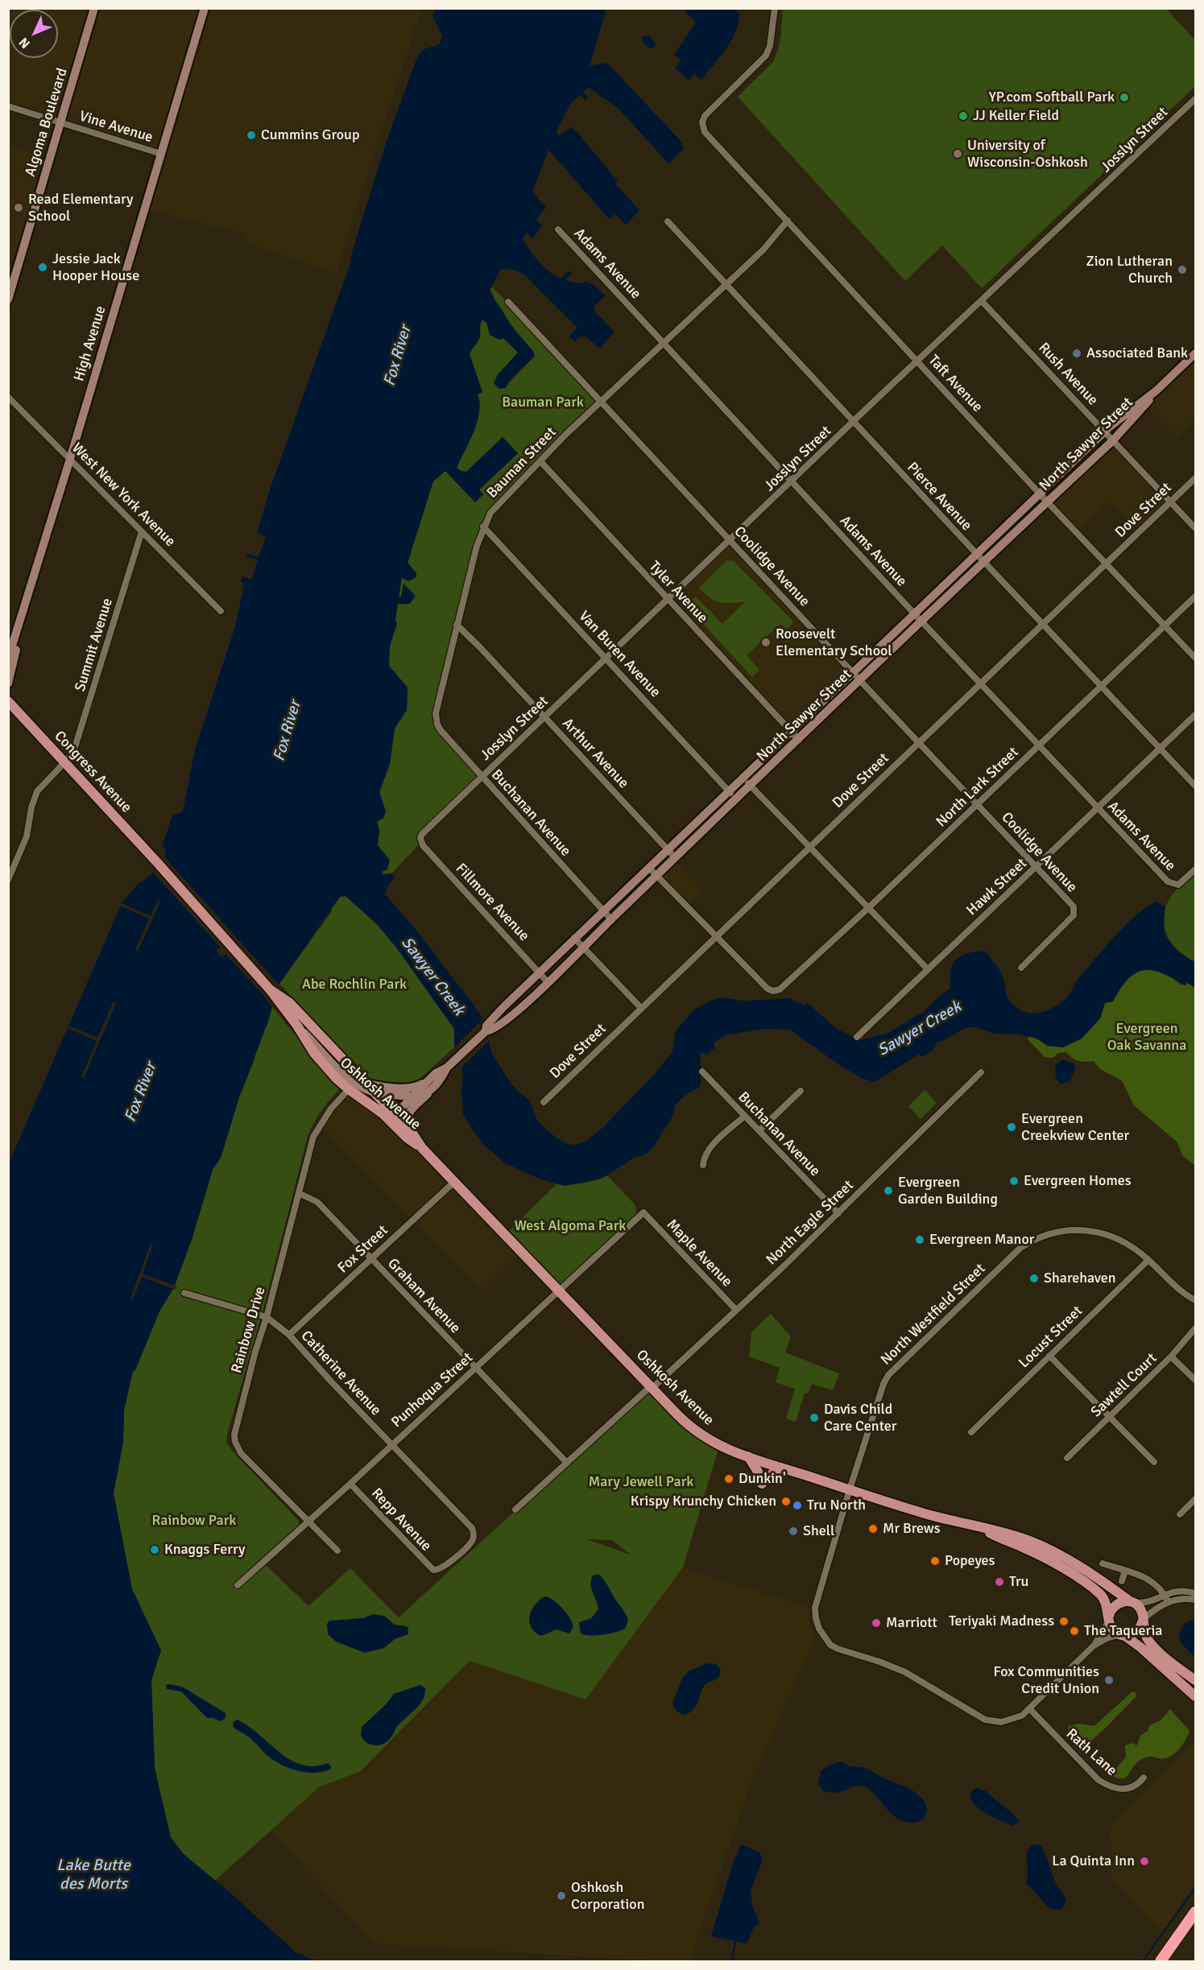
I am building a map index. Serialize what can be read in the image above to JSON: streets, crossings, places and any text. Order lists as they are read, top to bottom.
{
  "streets": {
    "main road": ["Congress Avenue", "Oshkosh Avenue"],
    "street": [
      "Algoma Boulevard",
      "Vine Avenue",
      "Josslyn Street",
      "Adams Avenue",
      "High Avenue",
      "Rush Avenue",
      "Taft Avenue",
      "North Sawyer Street",
      "Bauman Street",
      "West New York Avenue",
      "Pierce Avenue",
      "Dove Street",
      "Coolidge Avenue",
      "Tyler Avenue",
      "Summit Avenue",
      "Van Buren Avenue",
      "Arthur Avenue",
      "North Lark Street",
      "Buchanan Avenue",
      "Hawk Street",
      "Fillmore Avenue",
      "North Eagle Street",
      "Fox Street",
      "Maple Avenue",
      "Graham Avenue",
      "North Westfield Street",
      "Rainbow Drive",
      "Locust Street",
      "Catherine Avenue",
      "Sawtell Court",
      "Punhoqua Street",
      "Repp Avenue",
      "Rath Lane"
    ]
  },
  "crossings": [
    ["Algoma Boulevard", "Vine Avenue"],
    ["Vine Avenue", "High Avenue"],
    ["Josslyn Street", "Adams Avenue"],
    ["Josslyn Street", "Rush Avenue"],
    ["Josslyn Street", "Taft Avenue"],
    ["Josslyn Street", "Pierce Avenue"],
    ["Josslyn Street", "Coolidge Avenue"],
    ["Josslyn Street", "Tyler Avenue"],
    ["Josslyn Street", "Van Buren Avenue"],
    ["Josslyn Street", "Arthur Avenue"],
    ["Josslyn Street", "Buchanan Avenue"],
    ["Josslyn Street", "Fillmore Avenue"],
    ["Adams Avenue", "North Sawyer Street"],
    ["Adams Avenue", "Bauman Street"],
    ["Adams Avenue", "Dove Street"],
    ["Adams Avenue", "North Lark Street"],
    ["Adams Avenue", "Hawk Street"],
    ["High Avenue", "West New York Avenue"],
    ["Rush Avenue", "North Sawyer Street"],
    ["Rush Avenue", "Dove Street"],
    ["Taft Avenue", "North Sawyer Street"],
    ["Taft Avenue", "Bauman Street"],
    ["Taft Avenue", "Dove Street"],
    ["Taft Avenue", "North Lark Street"],
    ["North Sawyer Street", "Pierce Avenue"],
    ["North Sawyer Street", "Coolidge Avenue"],
    ["North Sawyer Street", "Tyler Avenue"],
    ["North Sawyer Street", "Van Buren Avenue"],
    ["North Sawyer Street", "Arthur Avenue"],
    ["North Sawyer Street", "Buchanan Avenue"],
    ["North Sawyer Street", "Fillmore Avenue"],
    ["North Sawyer Street", "Oshkosh Avenue"],
    ["Bauman Street", "Pierce Avenue"],
    ["Bauman Street", "Coolidge Avenue"],
    ["Bauman Street", "Tyler Avenue"],
    ["Bauman Street", "Van Buren Avenue"],
    ["Bauman Street", "Arthur Avenue"],
    ["Bauman Street", "Buchanan Avenue"],
    ["West New York Avenue", "Summit Avenue"],
    ["Pierce Avenue", "Dove Street"],
    ["Pierce Avenue", "North Lark Street"],
    ["Pierce Avenue", "Hawk Street"],
    ["Dove Street", "Coolidge Avenue"],
    ["Dove Street", "North Lark Street"],
    ["Coolidge Avenue", "North Lark Street"],
    ["Coolidge Avenue", "Hawk Street"],
    ["Summit Avenue", "Congress Avenue"],
    ["Congress Avenue", "Oshkosh Avenue"],
    ["Buchanan Avenue", "North Eagle Street"],
    ["Oshkosh Avenue", "North Eagle Street"],
    ["Oshkosh Avenue", "Fox Street"],
    ["Oshkosh Avenue", "North Westfield Street"],
    ["Oshkosh Avenue", "Rainbow Drive"],
    ["Oshkosh Avenue", "Punhoqua Street"],
    ["North Eagle Street", "Maple Avenue"],
    ["North Eagle Street", "Graham Avenue"],
    ["Fox Street", "Graham Avenue"],
    ["Fox Street", "Catherine Avenue"],
    ["Maple Avenue", "Punhoqua Street"],
    ["Graham Avenue", "Rainbow Drive"],
    ["Graham Avenue", "Punhoqua Street"],
    ["North Westfield Street", "Locust Street"],
    ["North Westfield Street", "Rath Lane"],
    ["Rainbow Drive", "Catherine Avenue"],
    ["Rainbow Drive", "Punhoqua Street"],
    ["Catherine Avenue", "Punhoqua Street"],
    ["Catherine Avenue", "Repp Avenue"],
    ["Punhoqua Street", "Repp Avenue"]
  ],
  "water": ["Fox River", "Sawyer Creek", "Lake Butte des Morts"],
  "parks": [
    "Bauman Park",
    "Abe Rochlin Park",
    "Evergreen Oak Savanna",
    "West Algoma Park",
    "Mary Jewell Park",
    "Rainbow Park"
  ],
  "places": [
    "YP.com Softball Park",
    "JJ Keller Field",
    "Cummins Group",
    "University of Wisconsin-Oshkosh",
    "Read Elementary School",
    "Jessie Jack Hooper House",
    "Zion Lutheran Church",
    "Associated Bank",
    "Roosevelt Elementary School",
    "Evergreen Creekview Center",
    "Evergreen Homes",
    "Evergreen Garden Building",
    "Evergreen Manor",
    "Sharehaven",
    "Davis Child Care Center",
    "Dunkin'",
    "Krispy Krunchy Chicken",
    "Tru North",
    "Mr Brews",
    "Shell",
    "Knaggs Ferry",
    "Popeyes",
    "Tru",
    "Teriyaki Madness",
    "Marriott",
    "The Taqueria",
    "Fox Communities Credit Union",
    "La Quinta Inn",
    "Oshkosh Corporation"
  ],
  "north": "bottom left"
}
